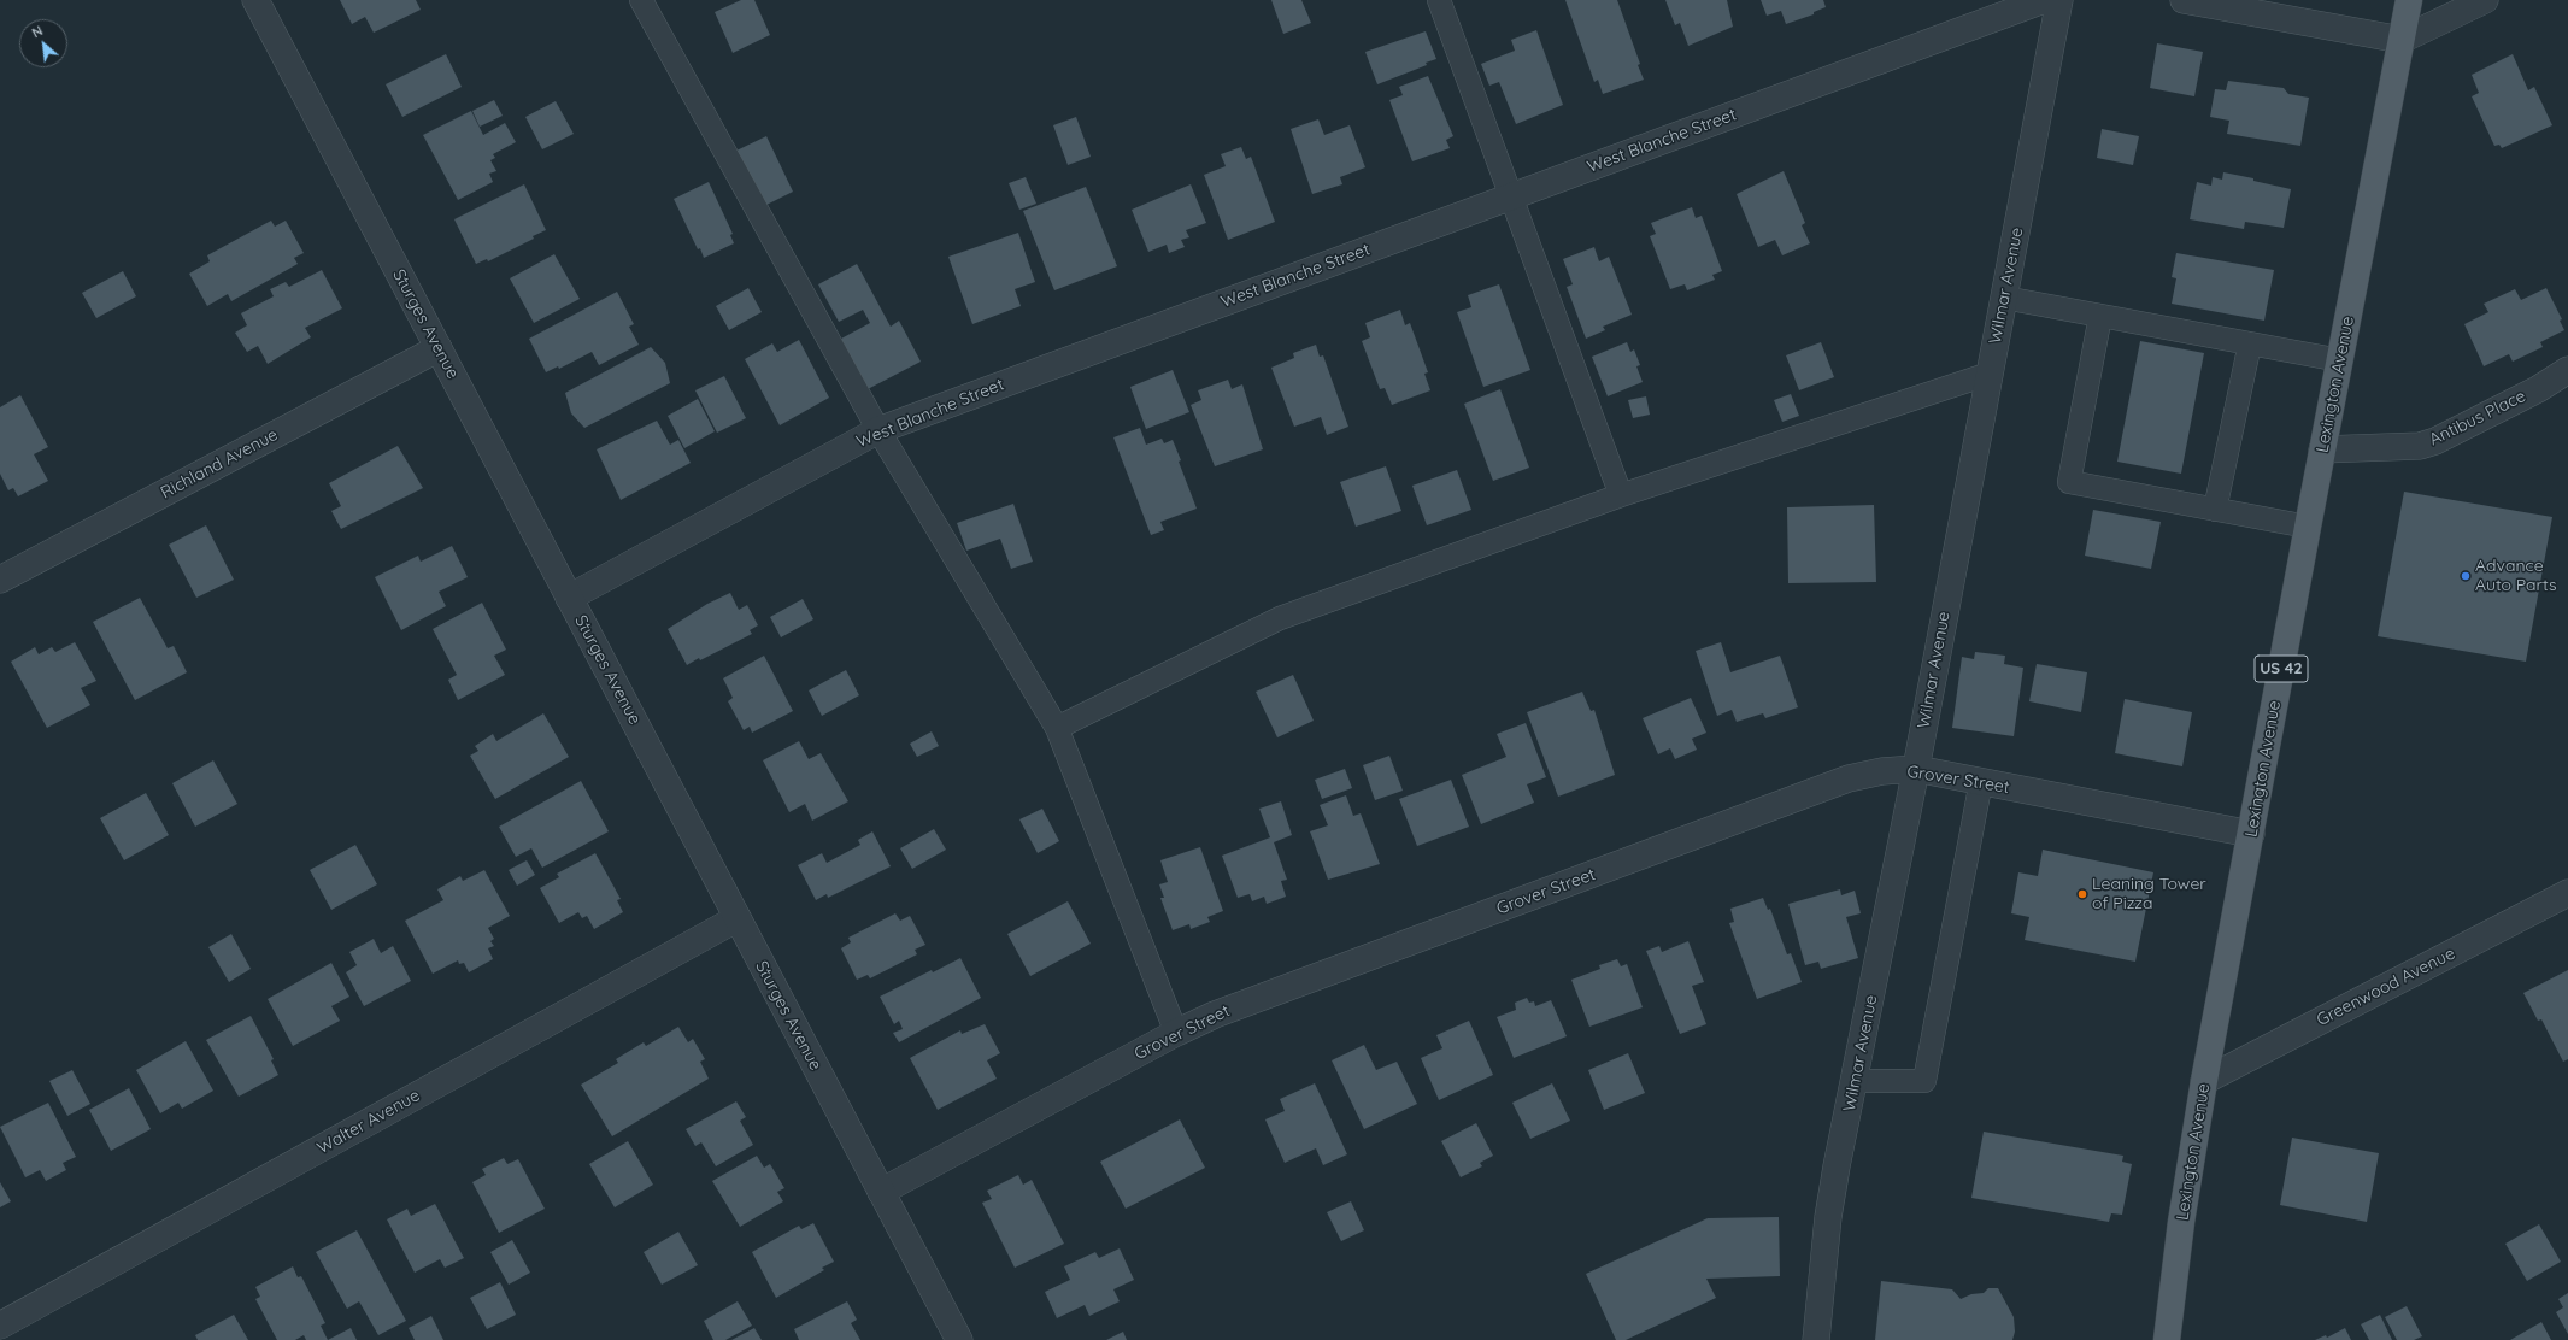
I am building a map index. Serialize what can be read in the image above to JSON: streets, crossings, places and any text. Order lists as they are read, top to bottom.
{
  "streets": {
    "main road": ["Lexington Avenue", "US 42"],
    "street": [
      "West Blanche Street",
      "Wilmar Avenue",
      "Sturges Avenue",
      "Antibus Place",
      "Richland Avenue",
      "Grover Street",
      "Greenwood Avenue",
      "Walter Avenue"
    ]
  },
  "crossings": [
    ["West Blanche Street", "Sturges Avenue"],
    ["Wilmar Avenue", "Grover Street"],
    ["Sturges Avenue", "Richland Avenue"],
    ["Sturges Avenue", "Grover Street"],
    ["Sturges Avenue", "Walter Avenue"],
    ["Lexington Avenue", "Antibus Place"],
    ["Lexington Avenue", "Grover Street"],
    ["Lexington Avenue", "Greenwood Avenue"]
  ],
  "places": ["Advance Auto Parts", "Leaning Tower of Pizza"],
  "north": "top left"
}
